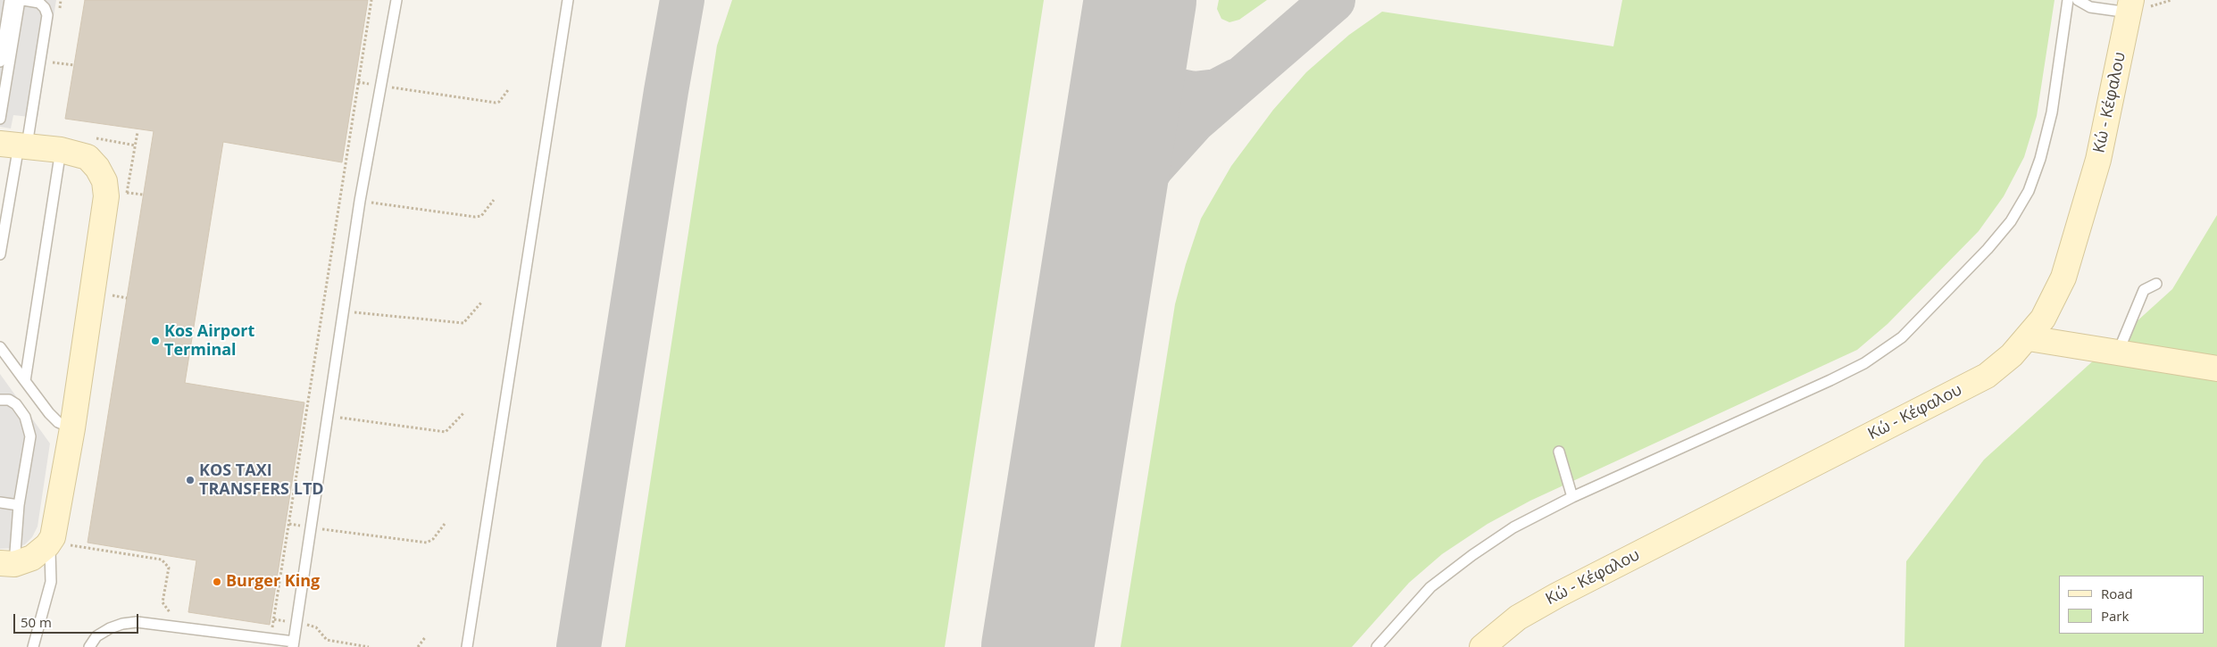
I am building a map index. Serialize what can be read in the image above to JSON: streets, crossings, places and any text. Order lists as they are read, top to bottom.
{
  "streets": {
    "main road": ["Κώ - Κέφαλου"]
  },
  "places": ["Kos Airport Terminal", "KOS TAXI TRANSFERS LTD", "Burger King"],
  "legend": ["Road", "Park"],
  "scale_bar": "50 m"
}
